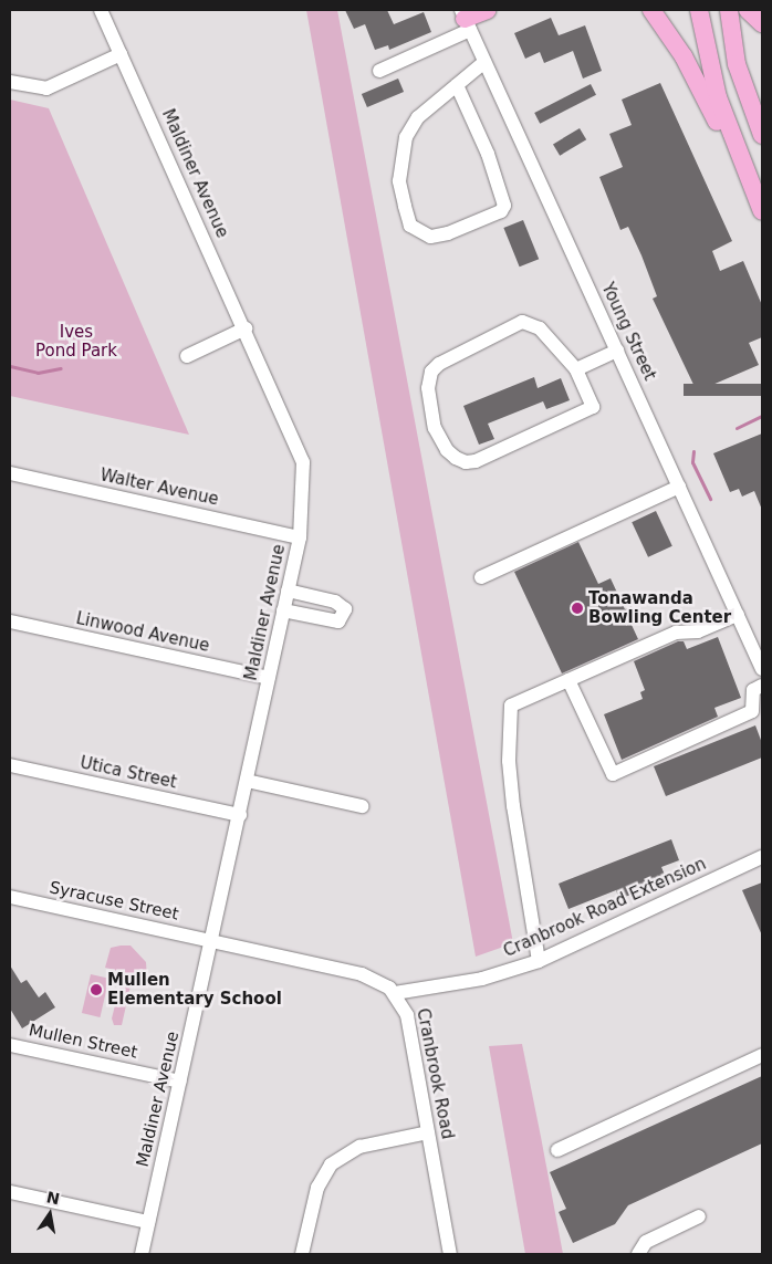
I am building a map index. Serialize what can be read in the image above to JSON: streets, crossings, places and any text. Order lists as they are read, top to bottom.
{
  "streets": {
    "street": [
      "Maldiner Avenue",
      "Young Street",
      "Walter Avenue",
      "Linwood Avenue",
      "Utica Street",
      "Syracuse Street",
      "Cranbrook Road Extension",
      "Mullen Street",
      "Cranbrook Road"
    ]
  },
  "crossings": [
    ["Maldiner Avenue", "Walter Avenue"],
    ["Maldiner Avenue", "Linwood Avenue"],
    ["Maldiner Avenue", "Utica Street"],
    ["Maldiner Avenue", "Syracuse Street"],
    ["Maldiner Avenue", "Mullen Street"],
    ["Maldiner Avenue", "Cranbrook Road"],
    ["Syracuse Street", "Cranbrook Road"],
    ["Cranbrook Road Extension", "Cranbrook Road"]
  ],
  "parks": ["Ives Pond Park"],
  "places": ["Tonawanda Bowling Center", "Mullen Elementary School"],
  "north": "top"
}
